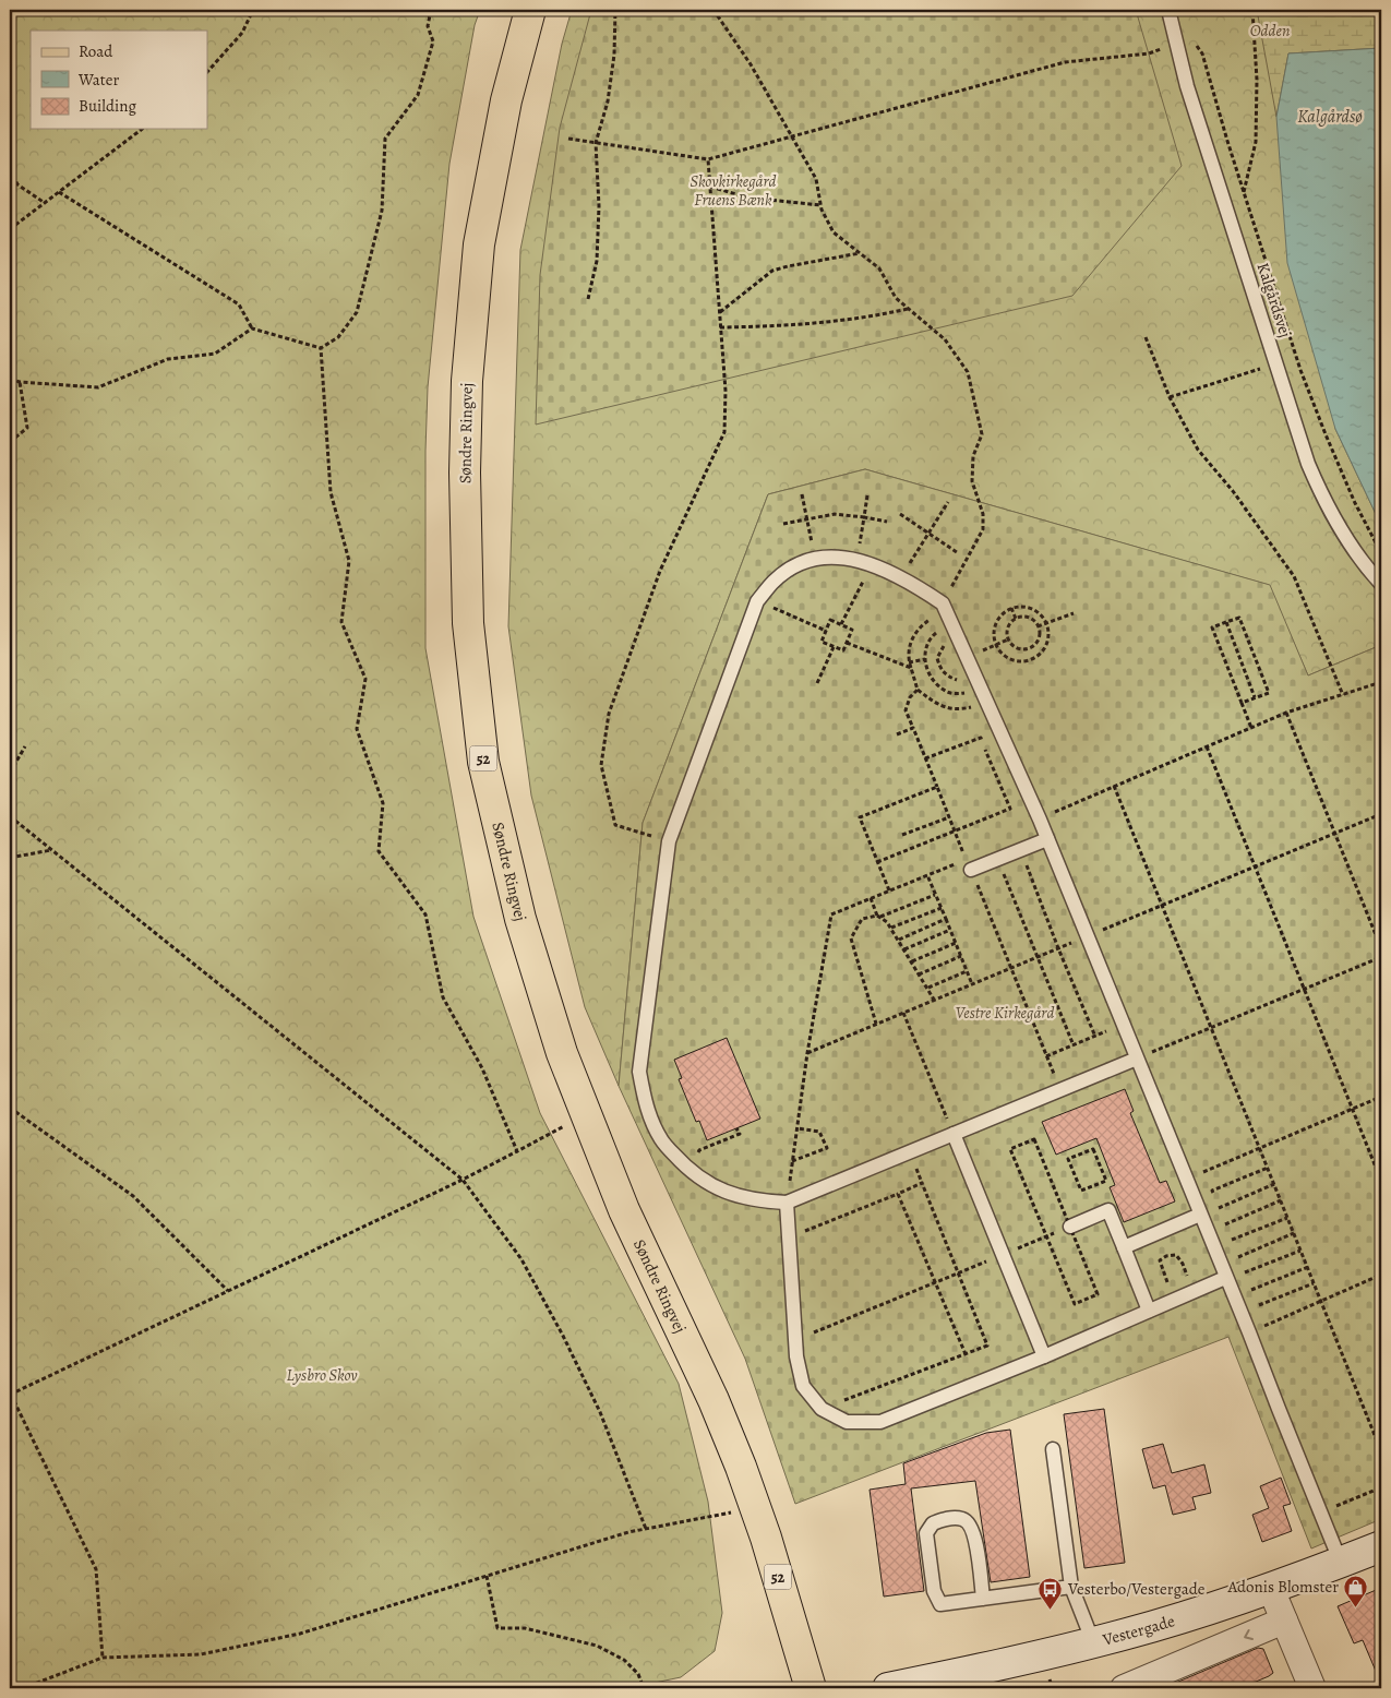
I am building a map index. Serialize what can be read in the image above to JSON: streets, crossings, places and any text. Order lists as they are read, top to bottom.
{
  "streets": {
    "main road": ["Søndre Ringvej", "52"],
    "street": ["Vestergade"],
    "lane": ["Kalgårdsvej"]
  },
  "water": ["Kalgårdsø"],
  "parks": [
    "Odden",
    "Skovkirkegård Fruens Bænk",
    "Vestre Kirkegård",
    "Lysbro Skov"
  ],
  "places": {
    "shop": ["Adonis Blomster"],
    "bus stop": ["Vesterbo/Vestergade"]
  },
  "legend": ["Road", "Water", "Building"]
}
